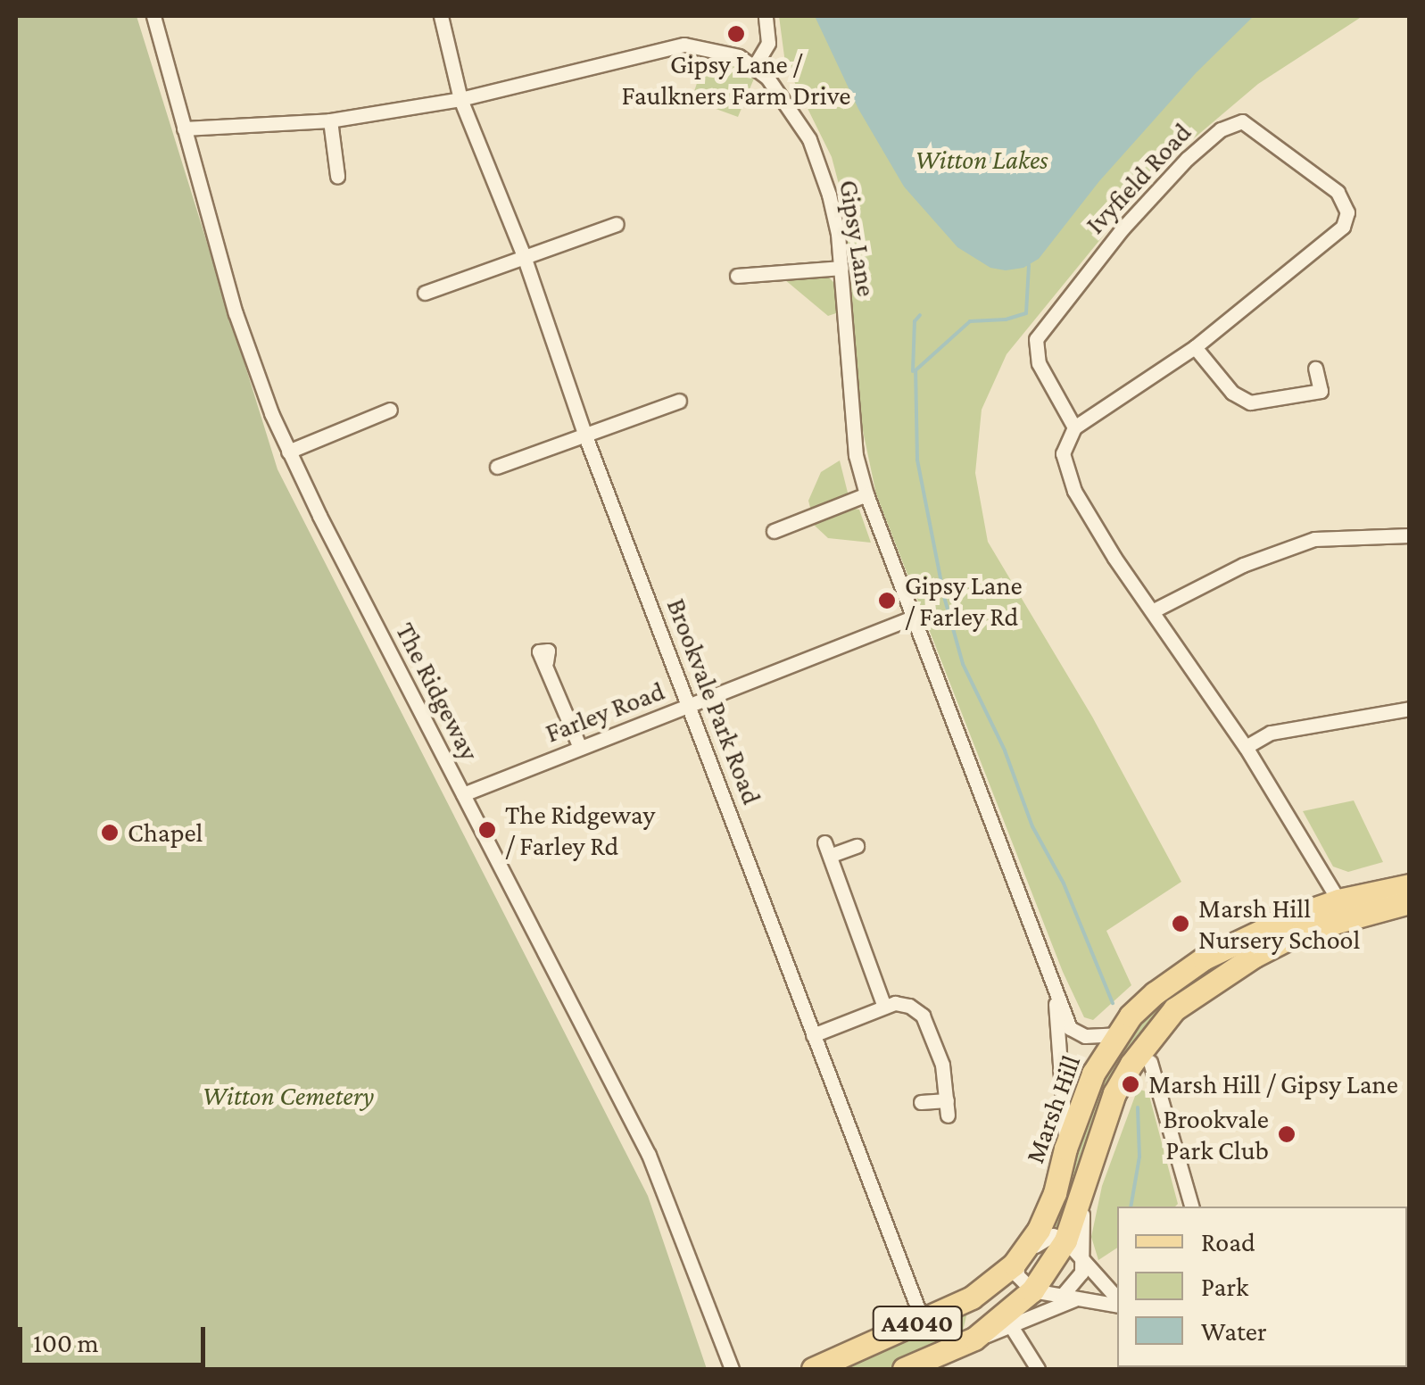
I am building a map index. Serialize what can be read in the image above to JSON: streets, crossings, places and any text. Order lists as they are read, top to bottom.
{
  "streets": {
    "main road": ["Marsh Hill", "A4040"],
    "street": [
      "Ivyfield Road",
      "Gipsy Lane",
      "The Ridgeway",
      "Brookvale Park Road",
      "Farley Road"
    ]
  },
  "crossings": [
    ["Gipsy Lane", "The Ridgeway"],
    ["Gipsy Lane", "Brookvale Park Road"],
    ["Gipsy Lane", "Farley Road"],
    ["Gipsy Lane", "Marsh Hill"],
    ["The Ridgeway", "Farley Road"],
    ["Brookvale Park Road", "Farley Road"],
    ["Brookvale Park Road", "A4040"],
    ["Marsh Hill", "A4040"]
  ],
  "parks": ["Witton Lakes", "Witton Cemetery"],
  "places": [
    "Gipsy Lane / Faulkners Farm Drive",
    "Gipsy Lane / Farley Rd",
    "The Ridgeway / Farley Rd",
    "Chapel",
    "Marsh Hill Nursery School",
    "Marsh Hill / Gipsy Lane",
    "Brookvale Park Club"
  ],
  "legend": ["Road", "Park", "Water"],
  "scale_bar": "100 m"
}
